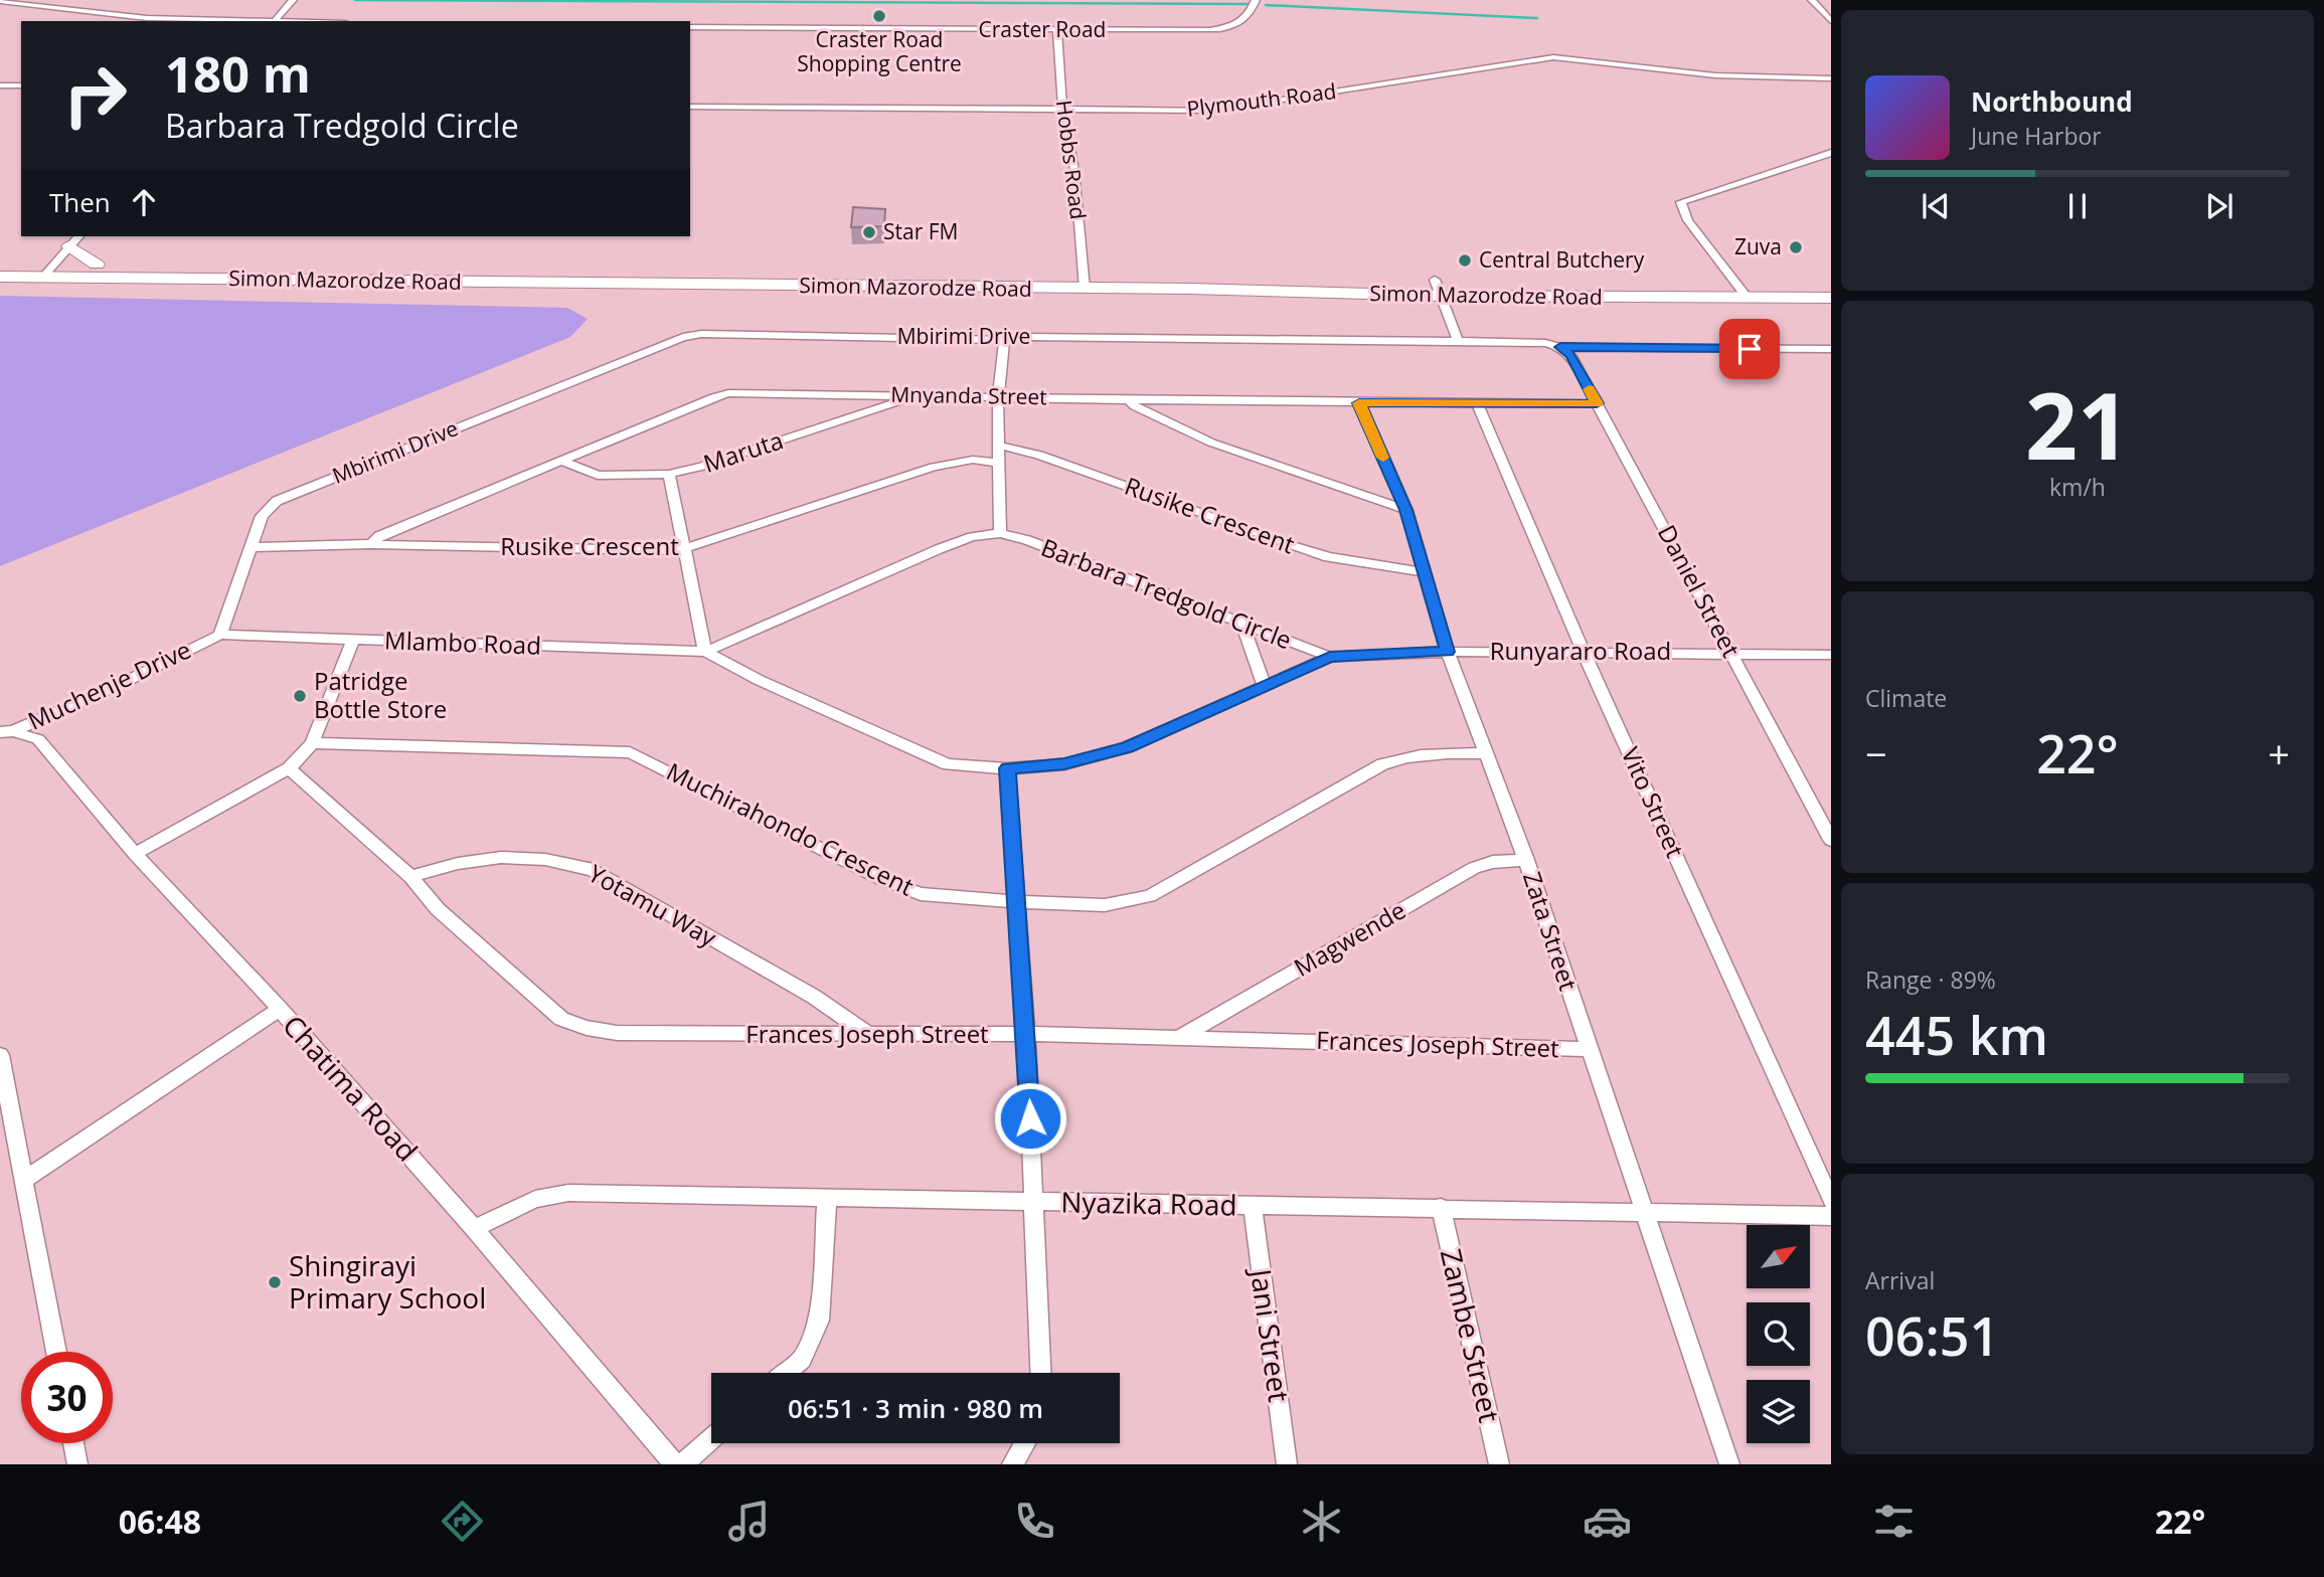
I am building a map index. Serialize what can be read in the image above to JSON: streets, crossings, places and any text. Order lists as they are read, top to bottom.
{
  "streets": {
    "highway": ["Simon Mazorodze Road"],
    "street": [
      "Craster Road",
      "Plymouth Road",
      "Hobbs Road",
      "Mbirimi Drive",
      "Mnyanda Street",
      "Maruta",
      "Rusike Crescent",
      "Daniel Street",
      "Barbara Tredgold Circle",
      "Mlambo Road",
      "Runyararo Road",
      "Muchenje Drive",
      "Vito Street",
      "Muchirahondo Crescent",
      "Yotamu Way",
      "Zata Street",
      "Magwende",
      "Frances Joseph Street",
      "Chatima Road",
      "Nyazika Road",
      "Jani Street",
      "Zambe Street"
    ]
  },
  "crossings": [
    ["Craster Road", "Hobbs Road"],
    ["Plymouth Road", "Hobbs Road"],
    ["Hobbs Road", "Simon Mazorodze Road"],
    ["Mbirimi Drive", "Rusike Crescent"],
    ["Mbirimi Drive", "Daniel Street"],
    ["Mbirimi Drive", "Mlambo Road"],
    ["Mbirimi Drive", "Muchenje Drive"],
    ["Mnyanda Street", "Maruta"],
    ["Mnyanda Street", "Rusike Crescent"],
    ["Mnyanda Street", "Daniel Street"],
    ["Mnyanda Street", "Vito Street"],
    ["Mnyanda Street", "Zata Street"],
    ["Rusike Crescent", "Zata Street"],
    ["Daniel Street", "Runyararo Road"],
    ["Barbara Tredgold Circle", "Mlambo Road"],
    ["Barbara Tredgold Circle", "Runyararo Road"],
    ["Mlambo Road", "Muchenje Drive"],
    ["Runyararo Road", "Vito Street"],
    ["Runyararo Road", "Zata Street"],
    ["Muchenje Drive", "Chatima Road"],
    ["Muchirahondo Crescent", "Zata Street"],
    ["Yotamu Way", "Frances Joseph Street"],
    ["Zata Street", "Magwende"],
    ["Zata Street", "Frances Joseph Street"],
    ["Zata Street", "Nyazika Road"],
    ["Magwende", "Frances Joseph Street"],
    ["Chatima Road", "Nyazika Road"],
    ["Nyazika Road", "Jani Street"],
    ["Nyazika Road", "Zambe Street"]
  ],
  "places": [
    "Craster Road Shopping Centre",
    "Star FM",
    "Zuva",
    "Central Butchery",
    "Patridge Bottle Store",
    "Shingirayi Primary School"
  ],
  "north": "top right",
  "page": {
    "turn": ["180 m", "Barbara Tredgold Circle"],
    "song": ["Northbound", "June Harbor"],
    "then": "Then",
    "tile": [
      ["21", "km/h"],
      "Climate",
      ["Range · 89%", "445 km"],
      ["Arrival", "06:51"]
    ],
    "heat": ["−", "22°", "+"],
    "limit": "30",
    "trip": "06:51 · 3 min · 980 m",
    "tabs": ["06:48", "22°"]
  }
}
